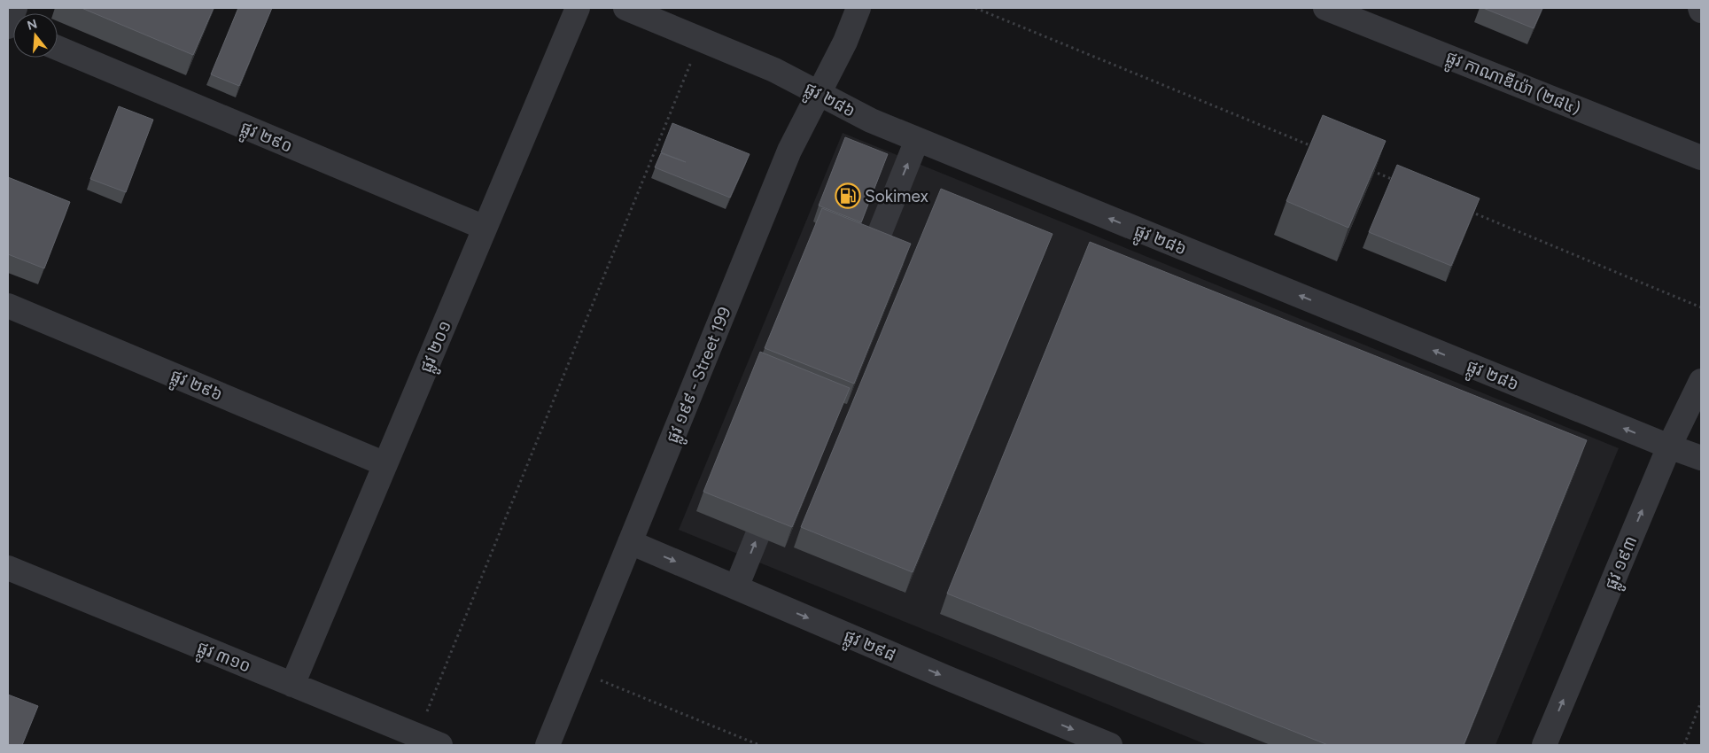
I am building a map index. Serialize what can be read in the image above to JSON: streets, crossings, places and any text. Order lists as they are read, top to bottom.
{
  "streets": {
    "street": [
      "ផ្លូវ កាណាឌីយ៉ា (២៨៤)",
      "ផ្លូវ ២៨៦",
      "ផ្លូវ ២៩០",
      "ផ្លូវ ២០១",
      "ផ្លូវ ១៩៩ - Street 199",
      "ផ្លូវ ២៩៦",
      "ផ្លូវ ១៩៣",
      "ផ្លូវ ២៩៨",
      "ផ្លូវ ៣១០"
    ]
  },
  "crossings": [
    ["ផ្លូវ ២៨៦", "ផ្លូវ ១៩៩ - Street 199"],
    ["ផ្លូវ ២៨៦", "ផ្លូវ ១៩៣"],
    ["ផ្លូវ ២៩០", "ផ្លូវ ២០១"],
    ["ផ្លូវ ២០១", "ផ្លូវ ២៩៦"],
    ["ផ្លូវ ២០១", "ផ្លូវ ៣១០"],
    ["ផ្លូវ ១៩៩ - Street 199", "ផ្លូវ ២៩៨"]
  ],
  "one_way": ["ផ្លូវ ២៨៦", "ផ្លូវ ១៩៣", "ផ្លូវ ២៩៨"],
  "places": {
    "fuel station": ["Sokimex"]
  },
  "north": "top"
}
